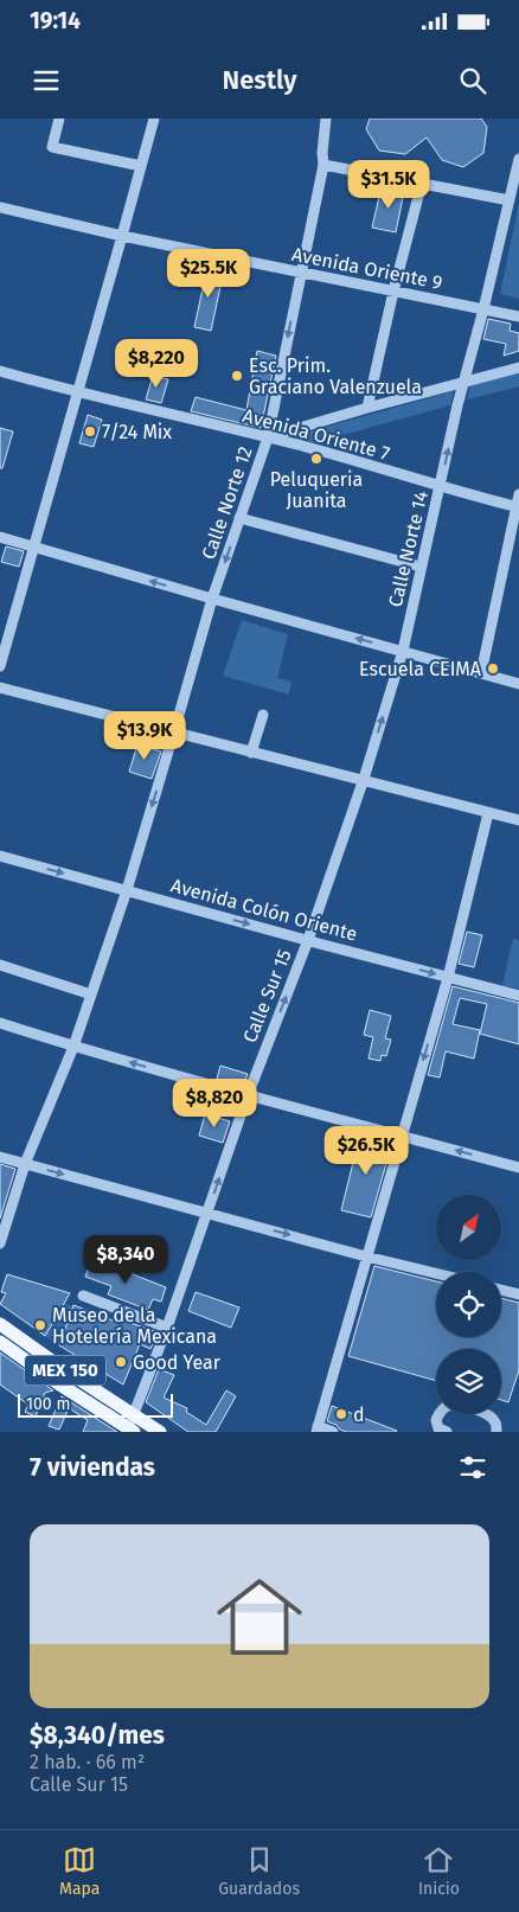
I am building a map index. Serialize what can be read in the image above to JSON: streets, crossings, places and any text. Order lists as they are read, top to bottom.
{
  "streets": {
    "main road": ["MEX 150"],
    "street": [
      "Avenida Oriente 9",
      "Avenida Oriente 7",
      "Calle Norte 12",
      "Calle Norte 14",
      "Avenida Colón Oriente",
      "Calle Sur 15"
    ]
  },
  "crossings": [
    ["Avenida Oriente 9", "Calle Norte 12"],
    ["Avenida Oriente 9", "Calle Norte 14"],
    ["Avenida Oriente 7", "Calle Norte 12"],
    ["Avenida Oriente 7", "Calle Norte 14"],
    ["Calle Norte 12", "Avenida Colón Oriente"],
    ["Calle Norte 14", "Avenida Colón Oriente"],
    ["Calle Norte 14", "Calle Sur 15"],
    ["Avenida Colón Oriente", "Calle Sur 15"],
    ["Calle Sur 15", "MEX 150"]
  ],
  "one_way": ["Calle Norte 12", "Avenida Colón Oriente", "Calle Sur 15"],
  "places": [
    "Esc. Prim. Graciano Valenzuela",
    "7/24 Mix",
    "Peluqueria Juanita",
    "Escuela CEIMA",
    "Museo de la Hotelería Mexicana",
    "Good Year",
    "d"
  ],
  "scale_bar": "100 m",
  "north": "top right",
  "page": {
    "status": "19:14",
    "header": "Nestly",
    "price": [
      "$31.5K",
      "$25.5K",
      "$8,220",
      "$13.9K",
      "$8,820",
      "$26.5K",
      "$8,340"
    ],
    "scale": "100 m",
    "heading": "7 viviendas",
    "list": [
      {
        "name": "$8,340/mes",
        "note": "2 hab. · 66 m² · Calle Sur 15"
      }
    ],
    "tabs": ["Mapa", "Guardados", "Inicio"]
  }
}
